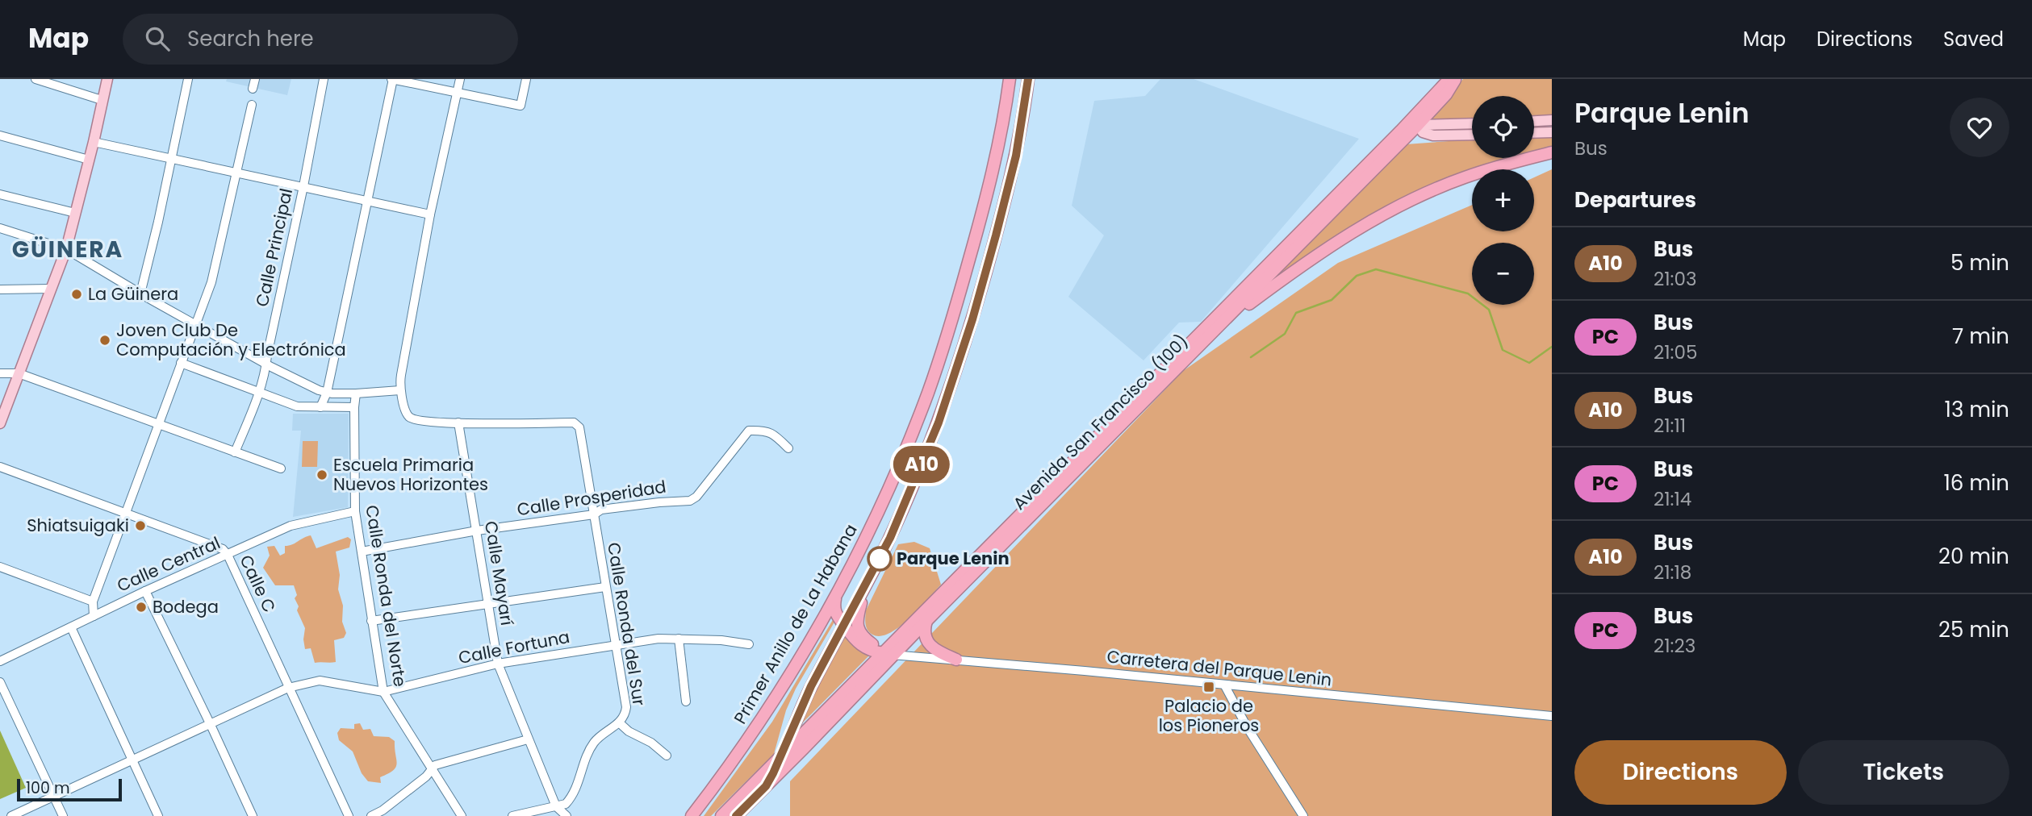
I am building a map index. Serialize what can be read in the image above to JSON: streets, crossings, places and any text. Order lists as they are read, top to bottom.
{
  "streets": {
    "highway": ["Avenida San Francisco (100)", "Primer Anillo de La Habana"],
    "street": [
      "Calle Principal",
      "Calle Prosperidad",
      "Calle Central",
      "Calle Mayarí",
      "Calle C",
      "Calle Ronda del Norte",
      "Calle Ronda del Sur",
      "Calle Fortuna",
      "Carretera del Parque Lenin"
    ]
  },
  "crossings": [
    ["Avenida San Francisco (100)", "Carretera del Parque Lenin"],
    ["Calle Prosperidad", "Calle Mayarí"],
    ["Calle Prosperidad", "Calle Ronda del Norte"],
    ["Calle Prosperidad", "Calle Ronda del Sur"],
    ["Calle Central", "Calle C"],
    ["Calle Central", "Calle Ronda del Norte"],
    ["Calle Mayarí", "Calle Ronda del Sur"],
    ["Calle Mayarí", "Calle Fortuna"],
    ["Calle C", "Calle Fortuna"],
    ["Calle Ronda del Norte", "Calle Fortuna"],
    ["Calle Ronda del Sur", "Calle Fortuna"]
  ],
  "districts": ["GÜINERA"],
  "places": {
    "other": [
      "La Güinera",
      "Joven Club De Computación y Electrónica",
      "Escuela Primaria Nuevos Horizontes",
      "Shiatsuigaki",
      "Parque Lenin",
      "Bodega"
    ],
    "transit": ["Palacio de los Pioneros"]
  },
  "lines": ["bus line A10"],
  "scale_bar": "100 m",
  "page": {
    "header": "Map",
    "search": "Search here",
    "nav": ["Map", "Directions", "Saved"],
    "on_map": "A10",
    "heading": [
      ["Parque Lenin", "Bus"],
      "Departures"
    ],
    "map_buttons": ["+", "−"],
    "list": [
      {
        "mark": "A10",
        "name": "Bus",
        "note": "21:03",
        "value": "5 min"
      },
      {
        "mark": "PC",
        "name": "Bus",
        "note": "21:05",
        "value": "7 min"
      },
      {
        "mark": "A10",
        "name": "Bus",
        "note": "21:11",
        "value": "13 min"
      },
      {
        "mark": "PC",
        "name": "Bus",
        "note": "21:14",
        "value": "16 min"
      },
      {
        "mark": "A10",
        "name": "Bus",
        "note": "21:18",
        "value": "20 min"
      },
      {
        "mark": "PC",
        "name": "Bus",
        "note": "21:23",
        "value": "25 min"
      }
    ],
    "buttons": ["Directions", "Tickets"],
    "scale": "100 m"
  }
}
